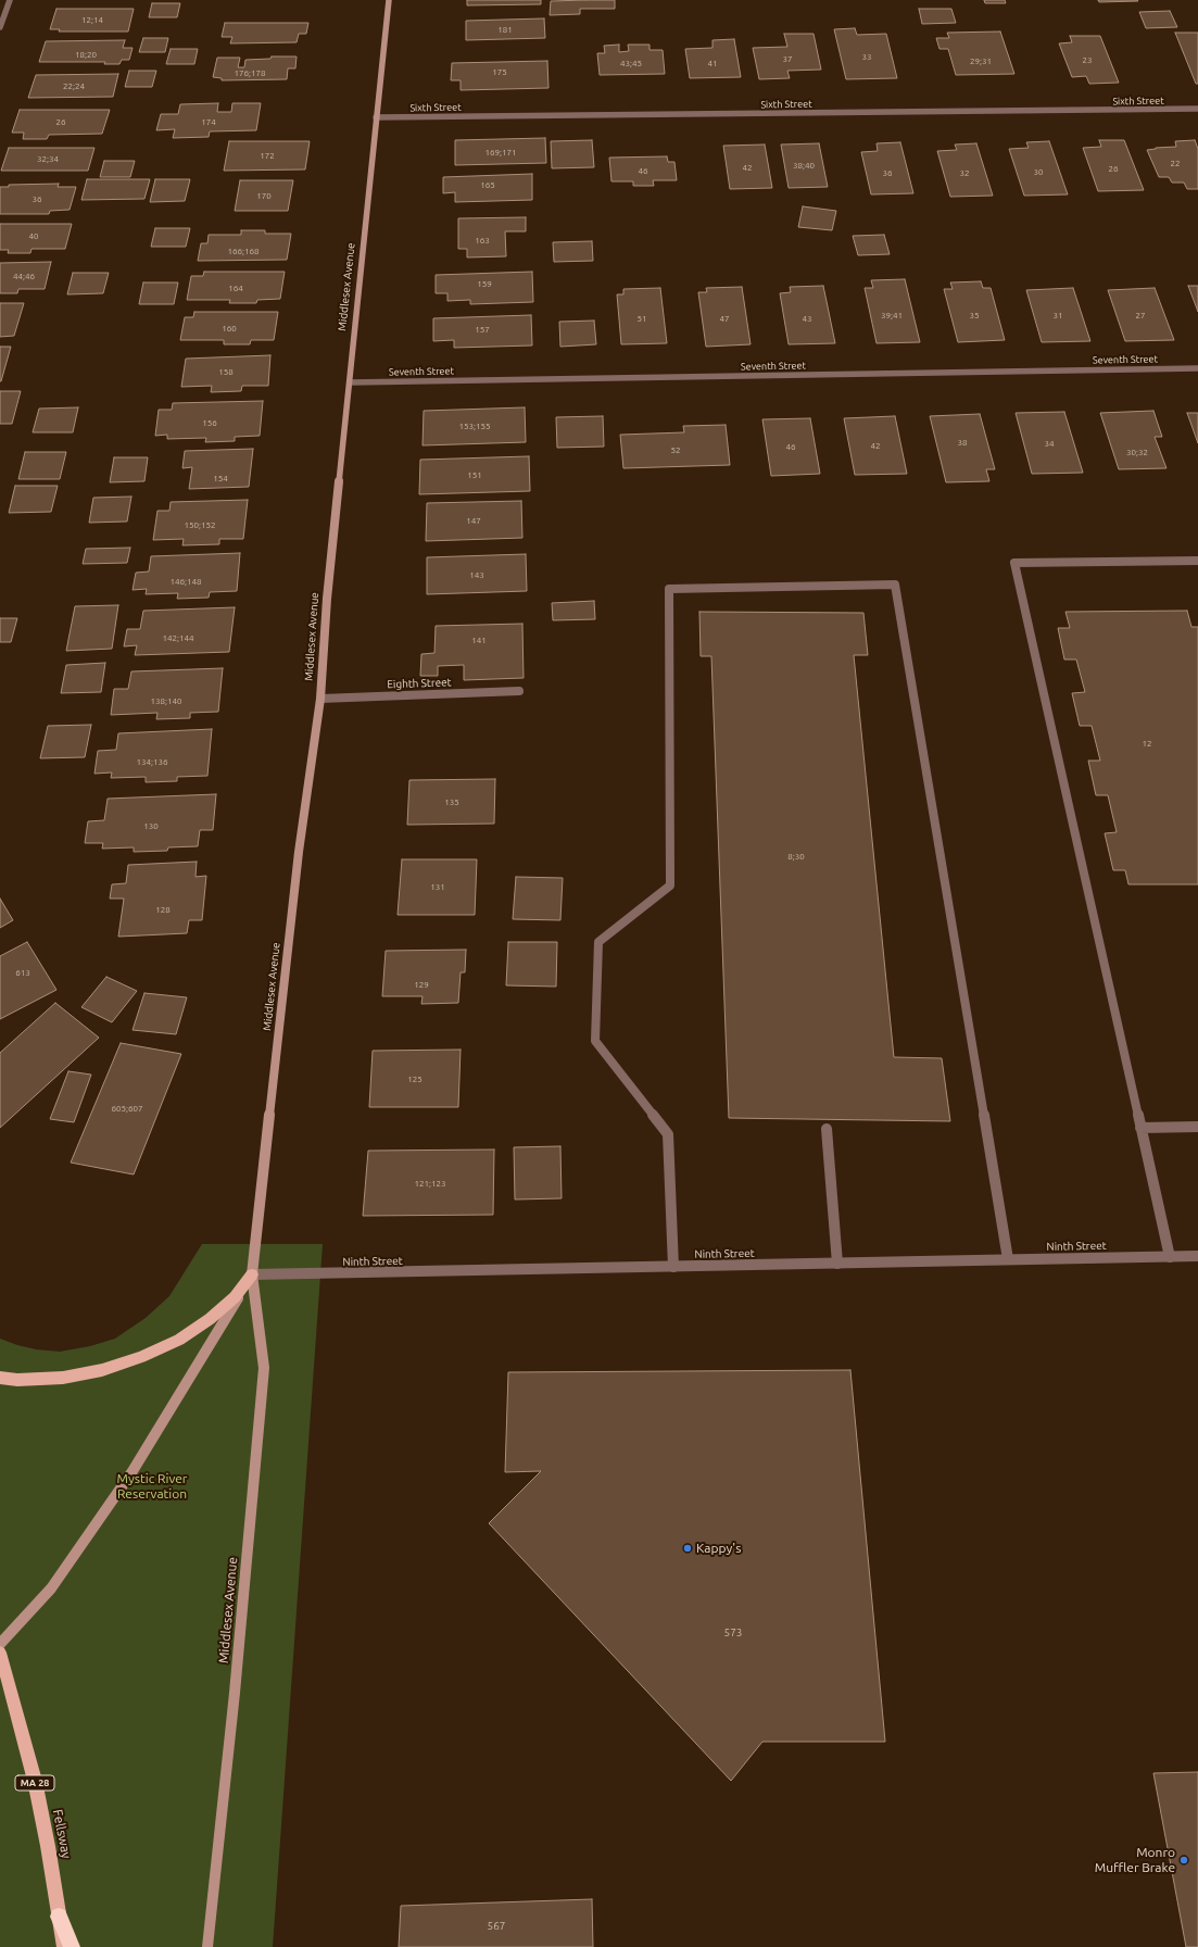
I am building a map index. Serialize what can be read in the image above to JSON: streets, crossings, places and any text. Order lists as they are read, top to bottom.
{
  "streets": {
    "main road": ["Middlesex Avenue", "MA 28", "Fellsway"],
    "street": [
      "Sixth Street",
      "Seventh Street",
      "Eighth Street",
      "Ninth Street"
    ]
  },
  "crossings": [
    ["Sixth Street", "Middlesex Avenue"],
    ["Middlesex Avenue", "Seventh Street"],
    ["Middlesex Avenue", "Eighth Street"],
    ["Middlesex Avenue", "Ninth Street"]
  ],
  "parks": ["Mystic River Reservation"],
  "places": ["Kappy's", "Monro Muffler Brake"],
  "house_numbers": [
    "12;14",
    "181",
    "18;20",
    "33",
    "37",
    "23",
    "29;31",
    "43;45",
    "41",
    "175",
    "176;178",
    "22;24",
    "26",
    "174",
    "169;171",
    "172",
    "32;34",
    "22",
    "38;40",
    "42",
    "26",
    "46",
    "30",
    "36",
    "32",
    "165",
    "170",
    "36",
    "40",
    "163",
    "166;168",
    "44;46",
    "159",
    "164",
    "39;41",
    "35",
    "31",
    "27",
    "51",
    "47",
    "43",
    "160",
    "157",
    "158",
    "156",
    "153;155",
    "38",
    "34",
    "42",
    "46",
    "52",
    "30;32",
    "151",
    "154",
    "147",
    "150;152",
    "143",
    "146;148",
    "142;144",
    "141",
    "138;140",
    "12",
    "134;136",
    "135",
    "130",
    "8;30",
    "131",
    "128",
    "613",
    "129",
    "125",
    "605;607",
    "121;123",
    "573",
    "567"
  ]
}
